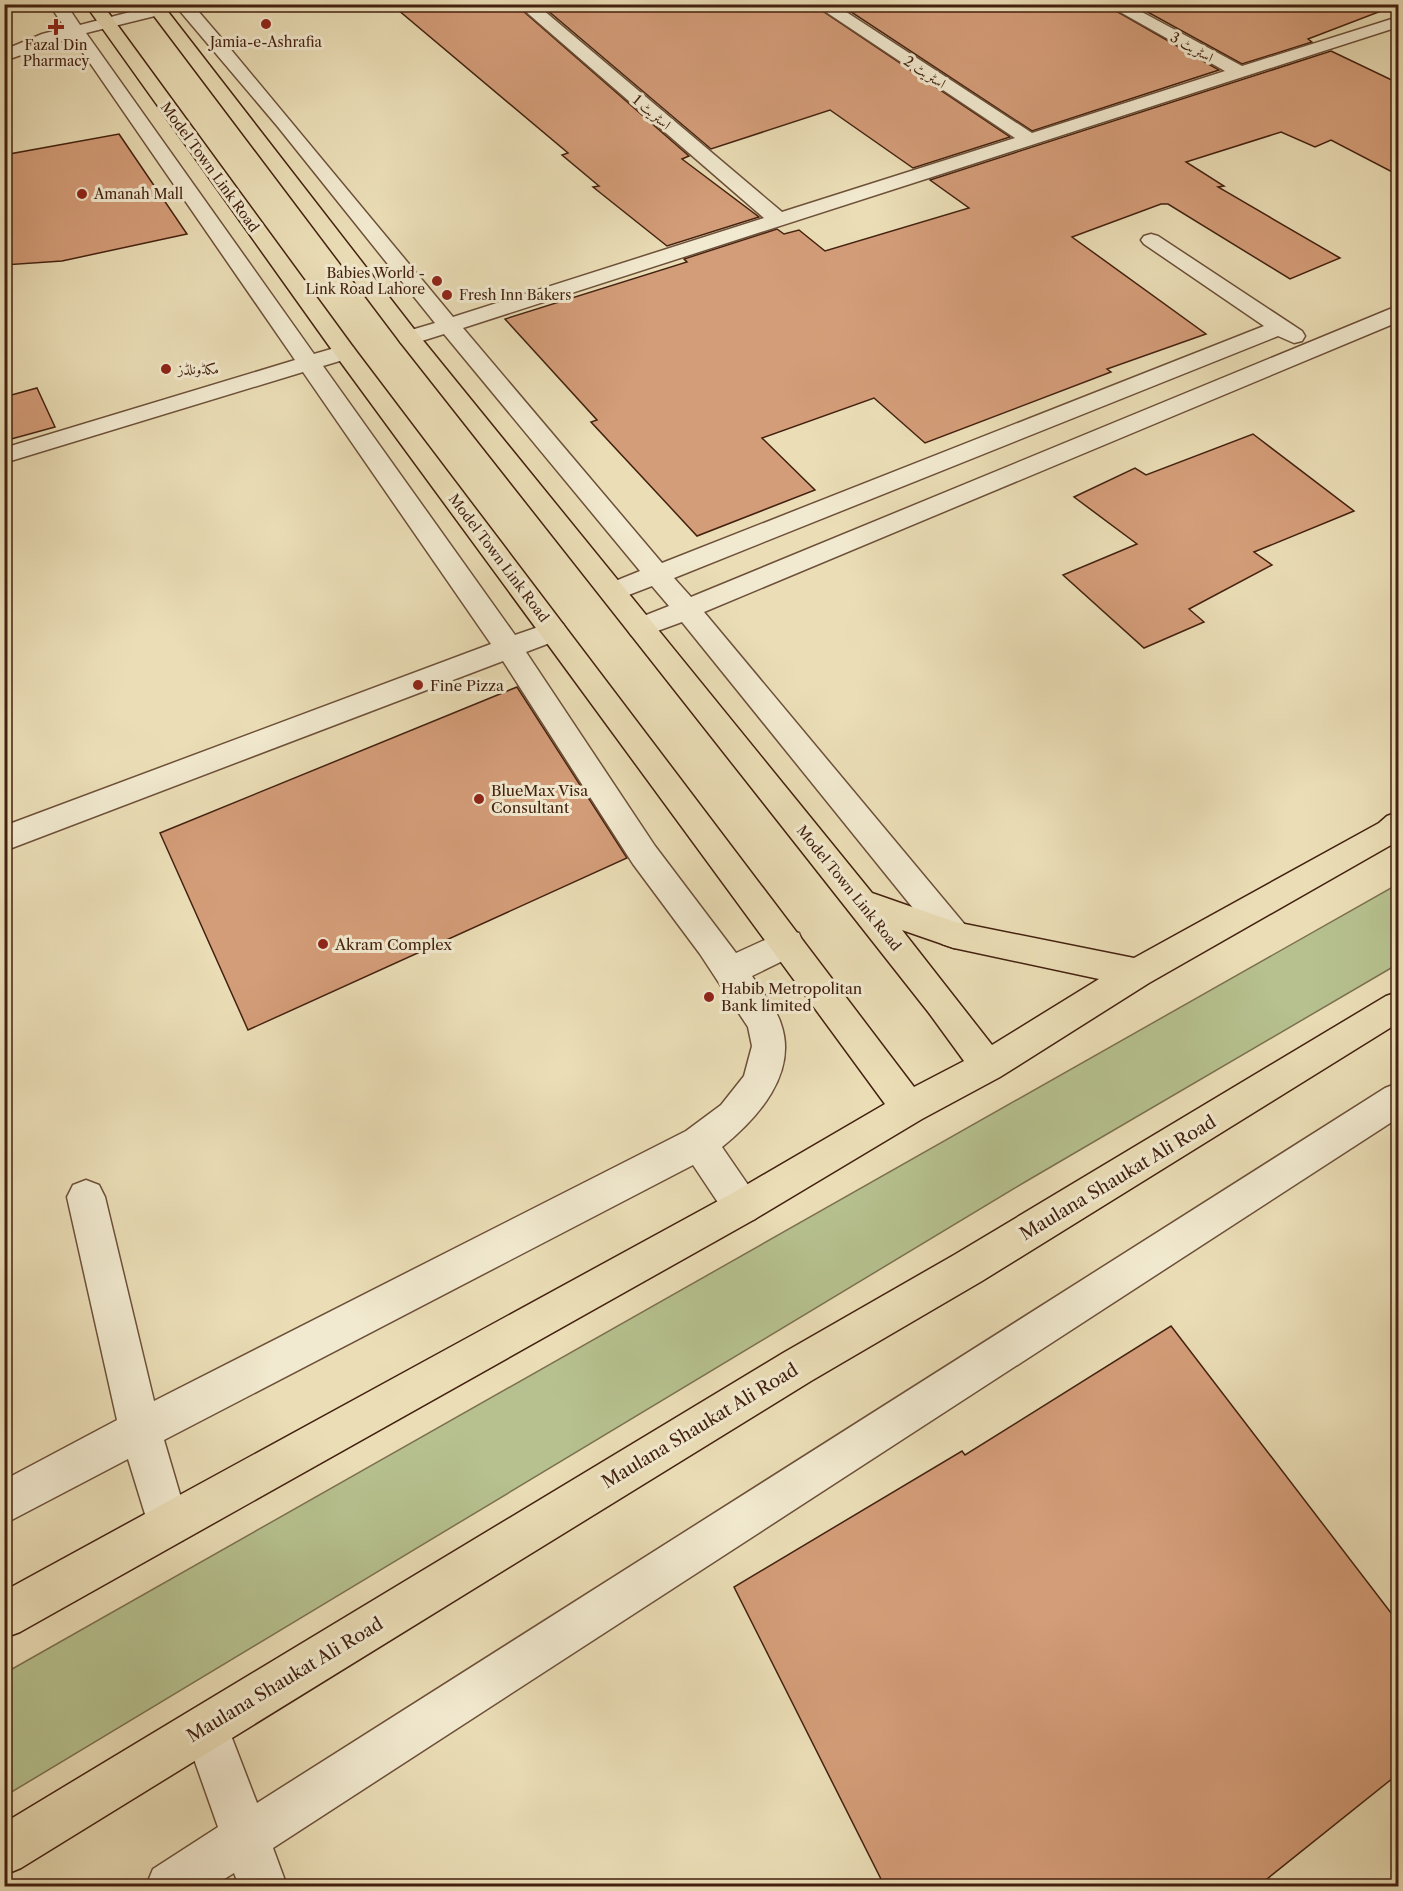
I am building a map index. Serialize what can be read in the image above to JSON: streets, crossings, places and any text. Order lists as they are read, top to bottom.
{
  "streets": {
    "main road": ["Model Town Link Road", "Maulana Shaukat Ali Road"],
    "street": ["اسٹریٹ 3", "اسٹریٹ 2", "اسٹریٹ 1"]
  },
  "places": {
    "other": [
      "Jamia-e-Ashrafia",
      "Amanah Mall",
      "Babies World - Link Road Lahore",
      "Fresh Inn Bakers",
      "مکڈونلڈز",
      "Fine Pizza",
      "BlueMax Visa Consultant",
      "Akram Complex",
      "Habib Metropolitan Bank limited"
    ],
    "health": ["Fazal Din Pharmacy"]
  }
}
